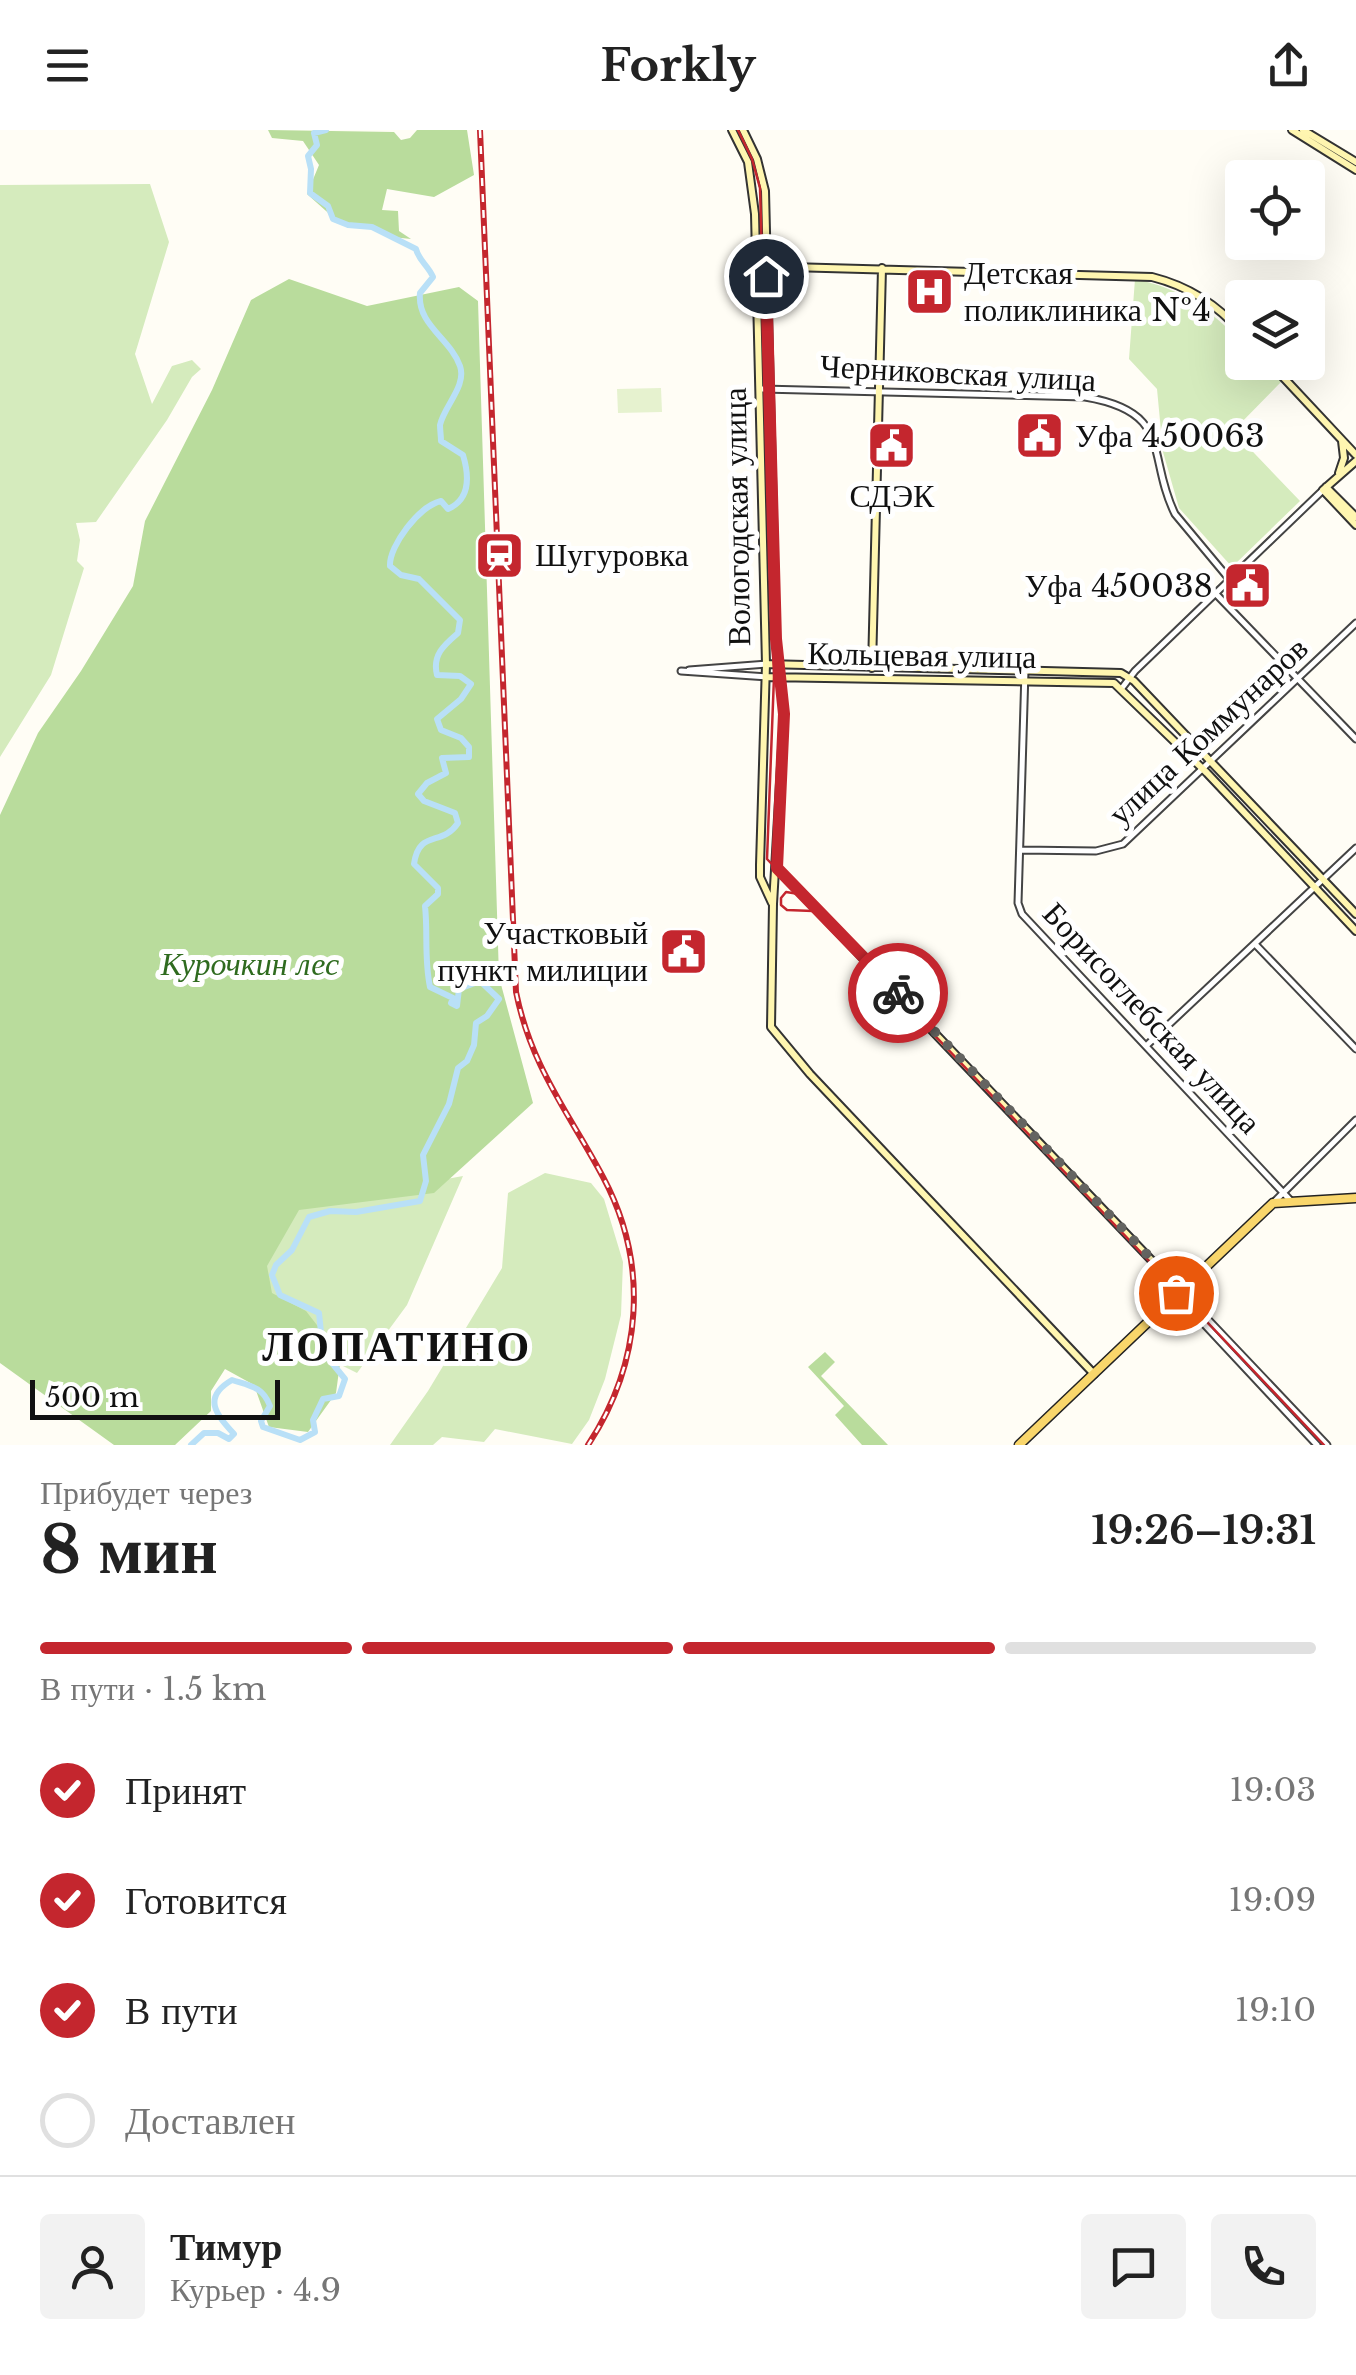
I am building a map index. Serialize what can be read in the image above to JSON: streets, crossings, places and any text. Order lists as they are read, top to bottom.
{
  "streets": {
    "main road": ["Вологодская улица", "Кольцевая улица"],
    "street": ["Черниковская улица", "улица Коммунаров", "Борисоглебская улица"]
  },
  "crossings": [
    ["Черниковская улица", "Вологодская улица"],
    ["Вологодская улица", "Кольцевая улица"],
    ["Кольцевая улица", "Борисоглебская улица"],
    ["улица Коммунаров", "Борисоглебская улица"]
  ],
  "districts": ["ЛОПАТИНО"],
  "parks": ["Курочкин лес"],
  "places": {
    "hospital": ["Детская поликлиника №4"],
    "public building": [
      "Уфа 450063",
      "СДЭК",
      "Уфа 450038",
      "Участковый пункт милиции"
    ],
    "station": ["Шугуровка"]
  },
  "scale_bar": "500 m",
  "page": {
    "header": "Forkly",
    "scale": "500 m",
    "heading": ["8 мин", "Прибудет через", "19:26–19:31"],
    "panel": ["Тимур", "Курьер · 4.9"],
    "bar": "В пути · 1.5 km",
    "list": [
      ["Принят", "19:03"],
      ["Готовится", "19:09"],
      ["В пути", "19:10"],
      "Доставлен"
    ]
  }
}
